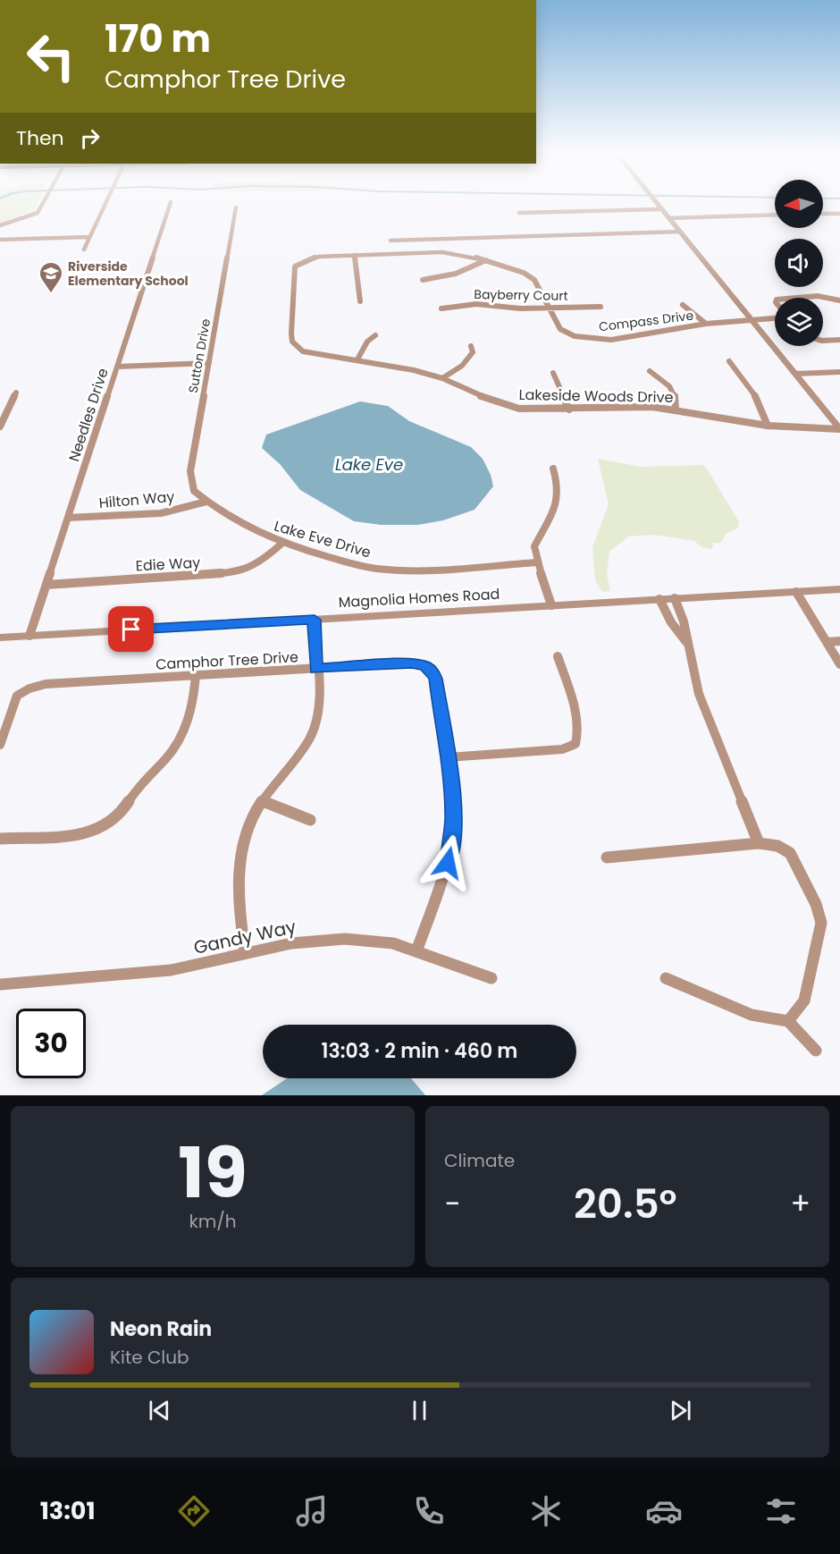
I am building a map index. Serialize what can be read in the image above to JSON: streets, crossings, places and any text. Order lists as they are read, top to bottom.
{
  "streets": {
    "street": [
      "Bayberry Court",
      "Compass Drive",
      "Sutton Drive",
      "Lakeside Woods Drive",
      "Needles Drive",
      "Hilton Way",
      "Lake Eve Drive",
      "Edie Way",
      "Magnolia Homes Road",
      "Camphor Tree Drive",
      "Gandy Way"
    ]
  },
  "crossings": [
    ["Bayberry Court", "Compass Drive"],
    ["Compass Drive", "Lakeside Woods Drive"],
    ["Sutton Drive", "Hilton Way"],
    ["Sutton Drive", "Lake Eve Drive"],
    ["Needles Drive", "Hilton Way"],
    ["Needles Drive", "Edie Way"],
    ["Needles Drive", "Magnolia Homes Road"],
    ["Hilton Way", "Lake Eve Drive"],
    ["Lake Eve Drive", "Edie Way"]
  ],
  "water": ["Lake Eve"],
  "places": {
    "school or university": ["Riverside Elementary School"]
  },
  "north": "left",
  "page": {
    "turn": ["170 m", "Camphor Tree Drive"],
    "then": "Then",
    "limit": "30",
    "trip": "13:03 · 2 min · 460 m",
    "tile": [
      ["19", "km/h"],
      "Climate"
    ],
    "heat": ["−", "20.5°", "+"],
    "song": ["Neon Rain", "Kite Club"],
    "tabs": "13:01"
  }
}
